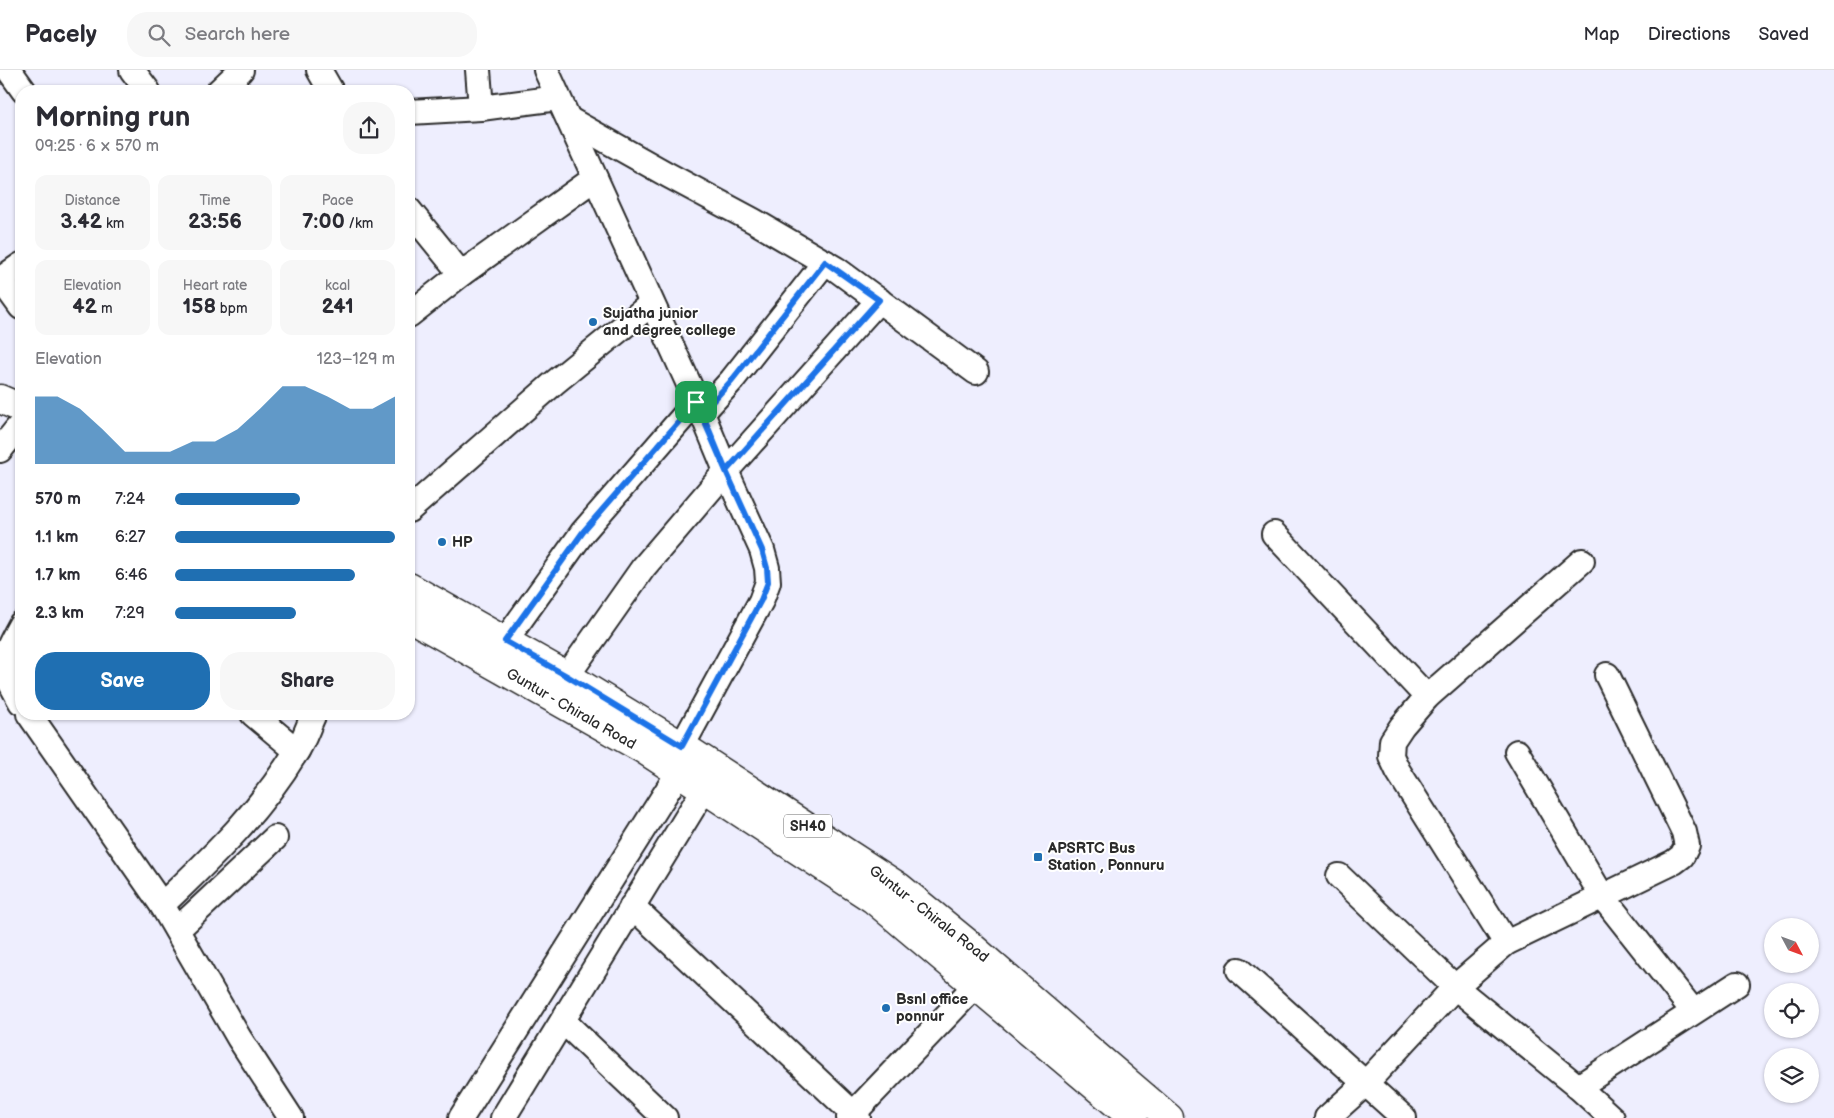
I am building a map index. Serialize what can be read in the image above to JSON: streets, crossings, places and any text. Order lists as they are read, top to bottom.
{
  "streets": {
    "main road": ["Guntur - Chirala Road", "SH40"]
  },
  "places": {
    "other": ["Sujatha junior and degree college", "HP", "Bsnl office ponnur"],
    "transit": ["APSRTC Bus Station , Ponnuru"]
  },
  "north": "bottom right",
  "page": {
    "header": "Pacely",
    "search": "Search here",
    "nav": ["Map", "Directions", "Saved"],
    "heading": ["Morning run", "09:25 · 6 × 570 m"],
    "stats": [
      ["Distance", "3.42 km"],
      ["Time", "23:56"],
      ["Pace", "7:00 /km"],
      ["Elevation", "42 m"],
      ["Heart rate", "158 bpm"],
      ["kcal", "241"]
    ],
    "chart": ["Elevation", "123–129 m"],
    "list": [
      {
        "name": "570 m",
        "note": "7:24"
      },
      {
        "name": "1.1 km",
        "note": "6:27"
      },
      {
        "name": "1.7 km",
        "note": "6:46"
      },
      {
        "name": "2.3 km",
        "note": "7:29"
      }
    ],
    "buttons": ["Save", "Share"]
  }
}
